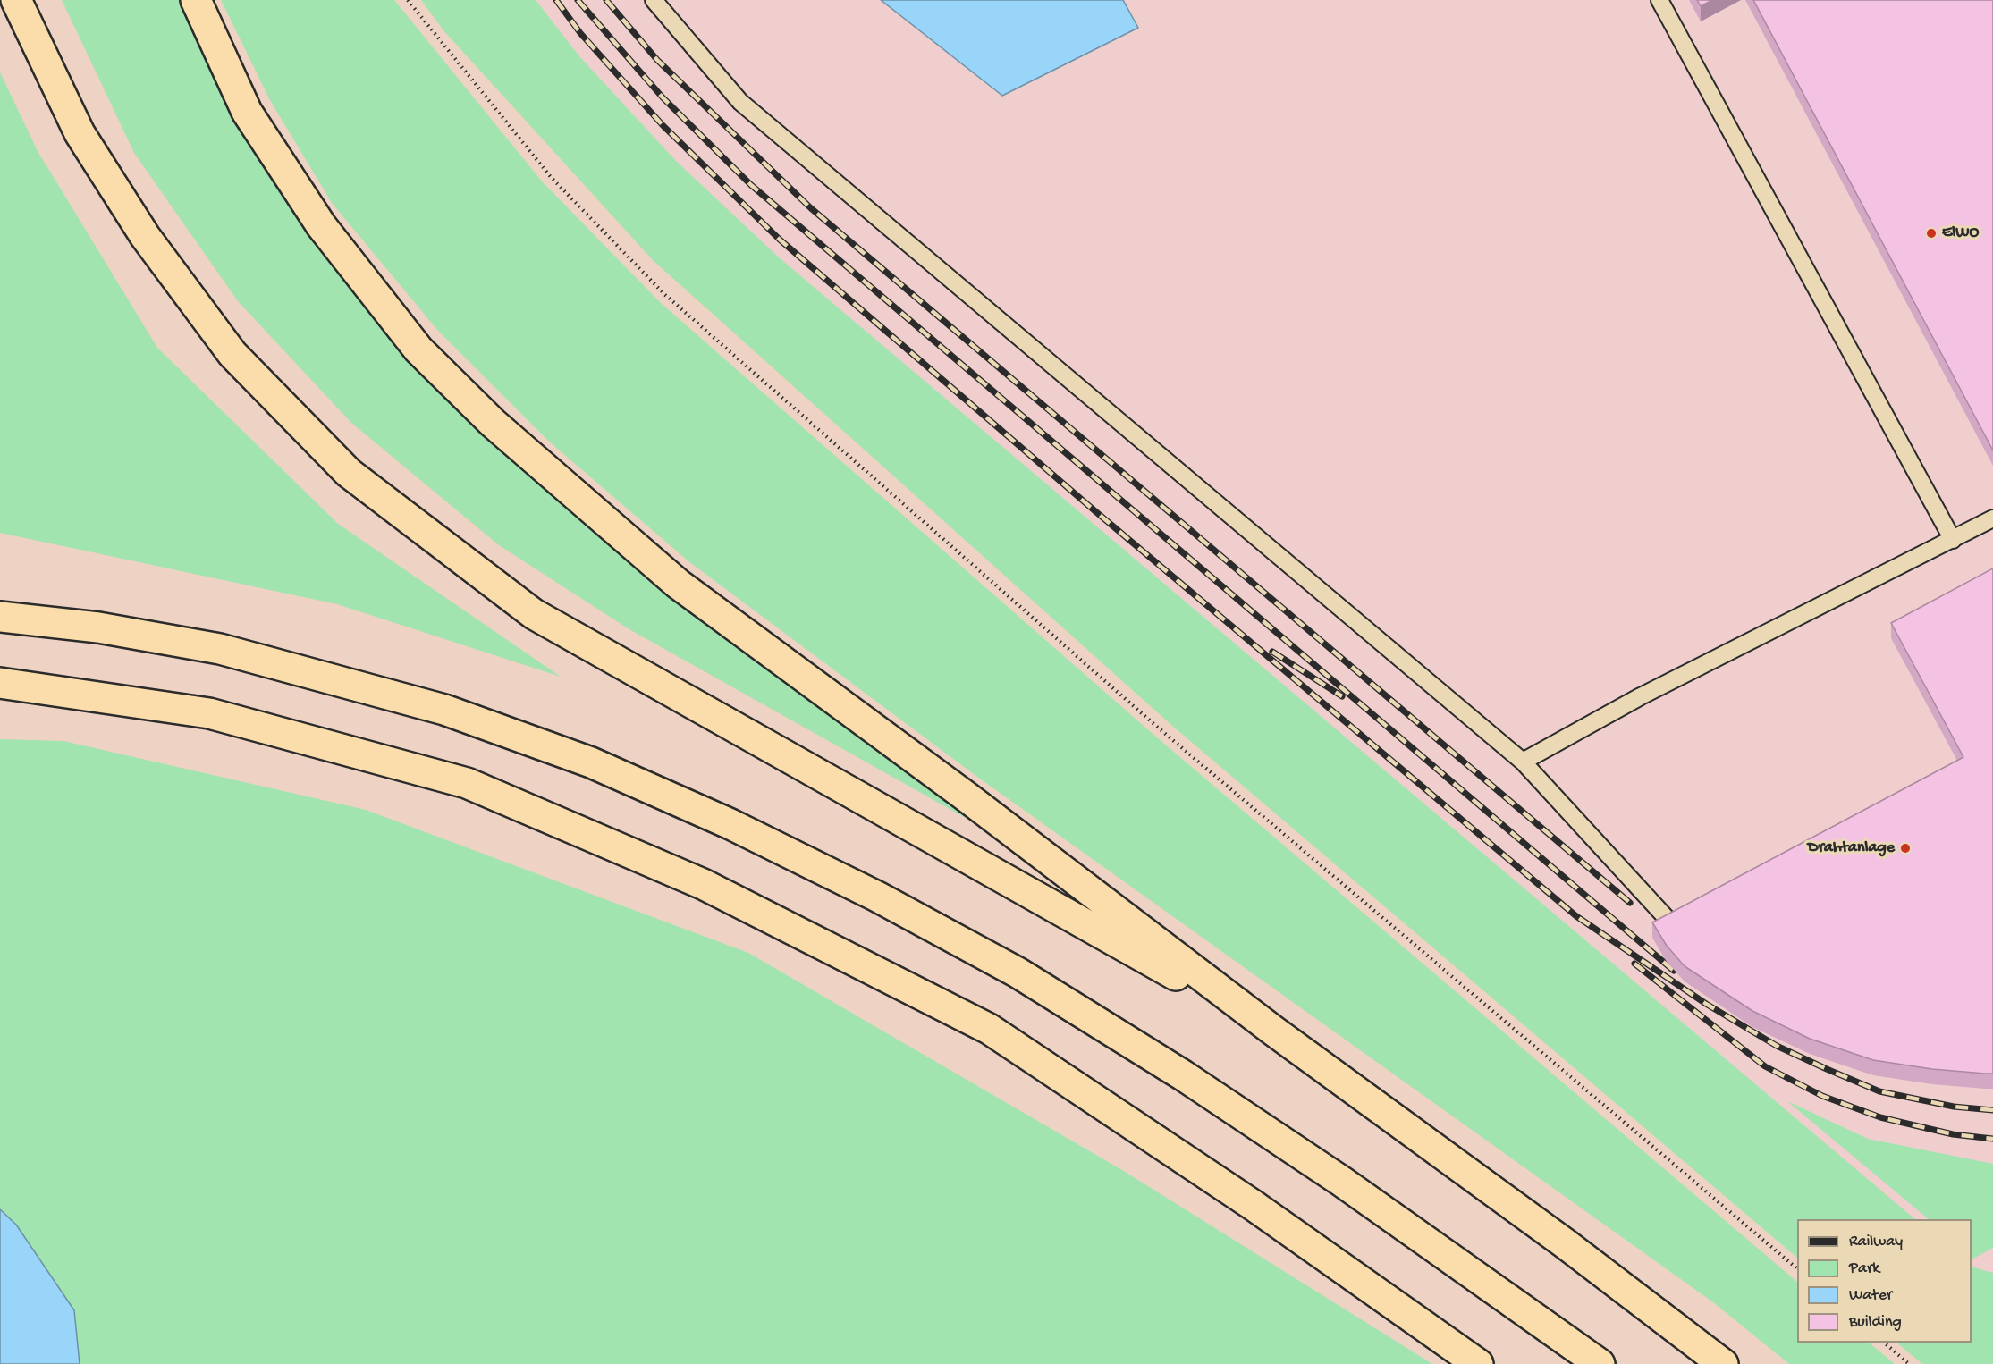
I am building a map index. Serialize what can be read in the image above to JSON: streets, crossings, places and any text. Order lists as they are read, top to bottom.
{
  "places": ["ElWO", "Drahtanlage"],
  "legend": [
    "Railway",
    "Park",
    "Water",
    "Building"
  ]
}
